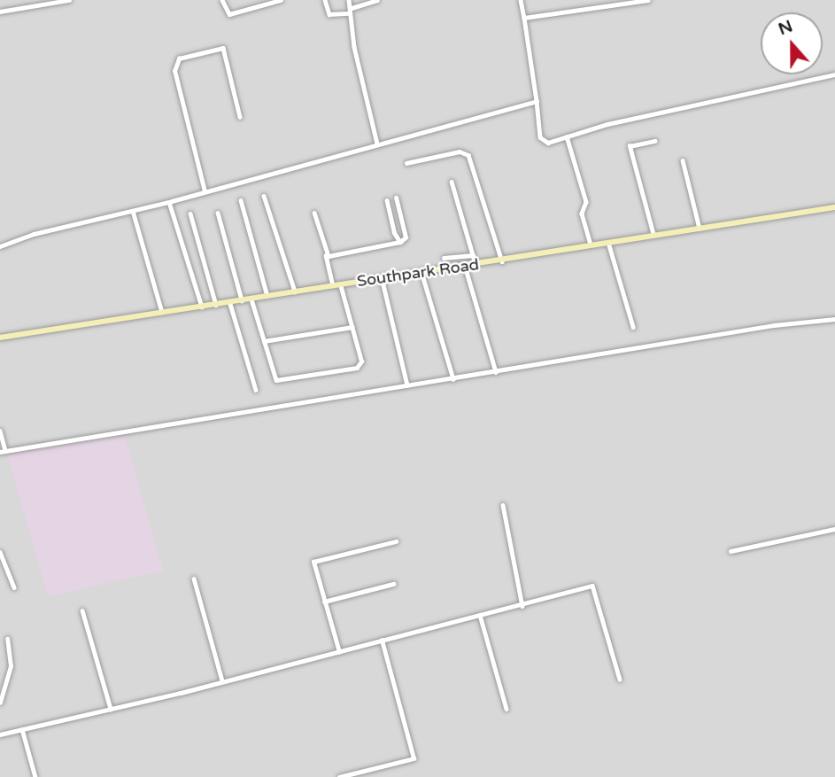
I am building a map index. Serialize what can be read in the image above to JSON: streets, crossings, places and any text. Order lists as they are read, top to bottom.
{
  "streets": {
    "street": ["Southpark Road"]
  },
  "north": "top"
}
